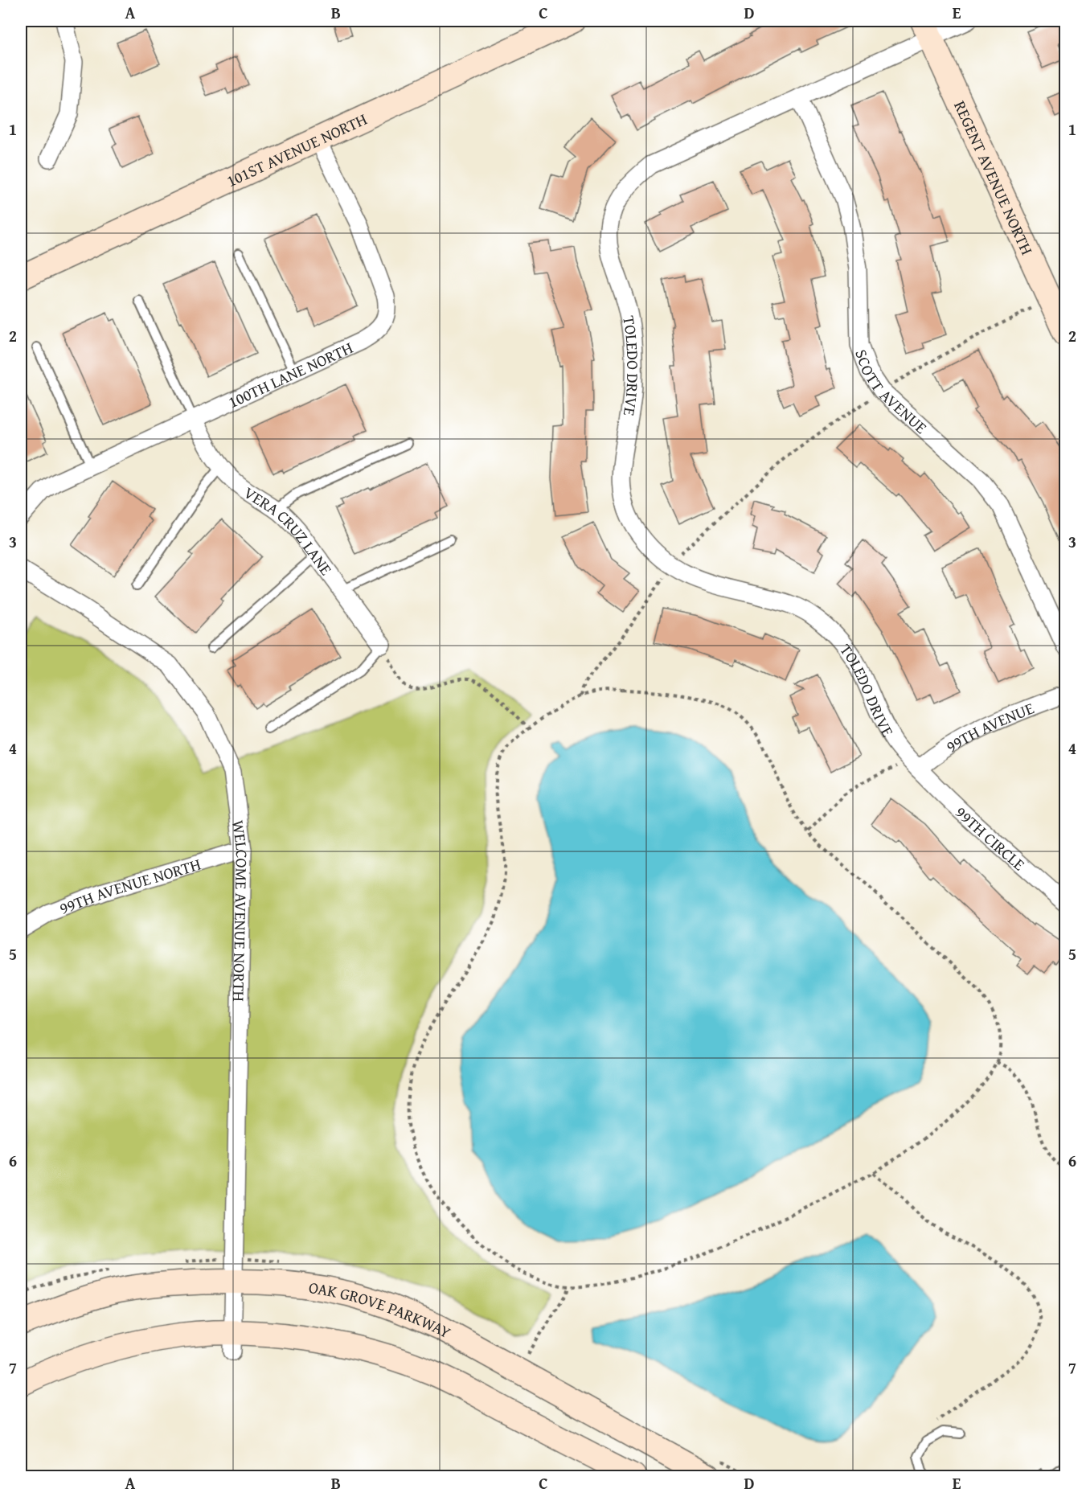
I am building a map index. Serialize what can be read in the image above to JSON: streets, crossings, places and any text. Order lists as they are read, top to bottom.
{
  "streets": {
    "street": [
      "101ST AVENUE NORTH",
      "REGENT AVENUE NORTH",
      "TOLEDO DRIVE",
      "100TH LANE NORTH",
      "SCOTT AVENUE",
      "VERA CRUZ LANE",
      "99TH AVENUE",
      "99TH CIRCLE",
      "99TH AVENUE NORTH",
      "WELCOME AVENUE NORTH",
      "OAK GROVE PARKWAY"
    ]
  },
  "crossings": [
    ["101ST AVENUE NORTH", "100TH LANE NORTH"],
    ["REGENT AVENUE NORTH", "TOLEDO DRIVE"],
    ["TOLEDO DRIVE", "SCOTT AVENUE"],
    ["TOLEDO DRIVE", "99TH AVENUE"],
    ["TOLEDO DRIVE", "99TH CIRCLE"],
    ["100TH LANE NORTH", "VERA CRUZ LANE"],
    ["99TH AVENUE", "99TH CIRCLE"],
    ["99TH AVENUE NORTH", "WELCOME AVENUE NORTH"],
    ["WELCOME AVENUE NORTH", "OAK GROVE PARKWAY"]
  ],
  "grid": {
    "columns": [
      "A",
      "B",
      "C",
      "D",
      "E"
    ],
    "rows": [
      "1",
      "2",
      "3",
      "4",
      "5",
      "6",
      "7"
    ]
  }
}
